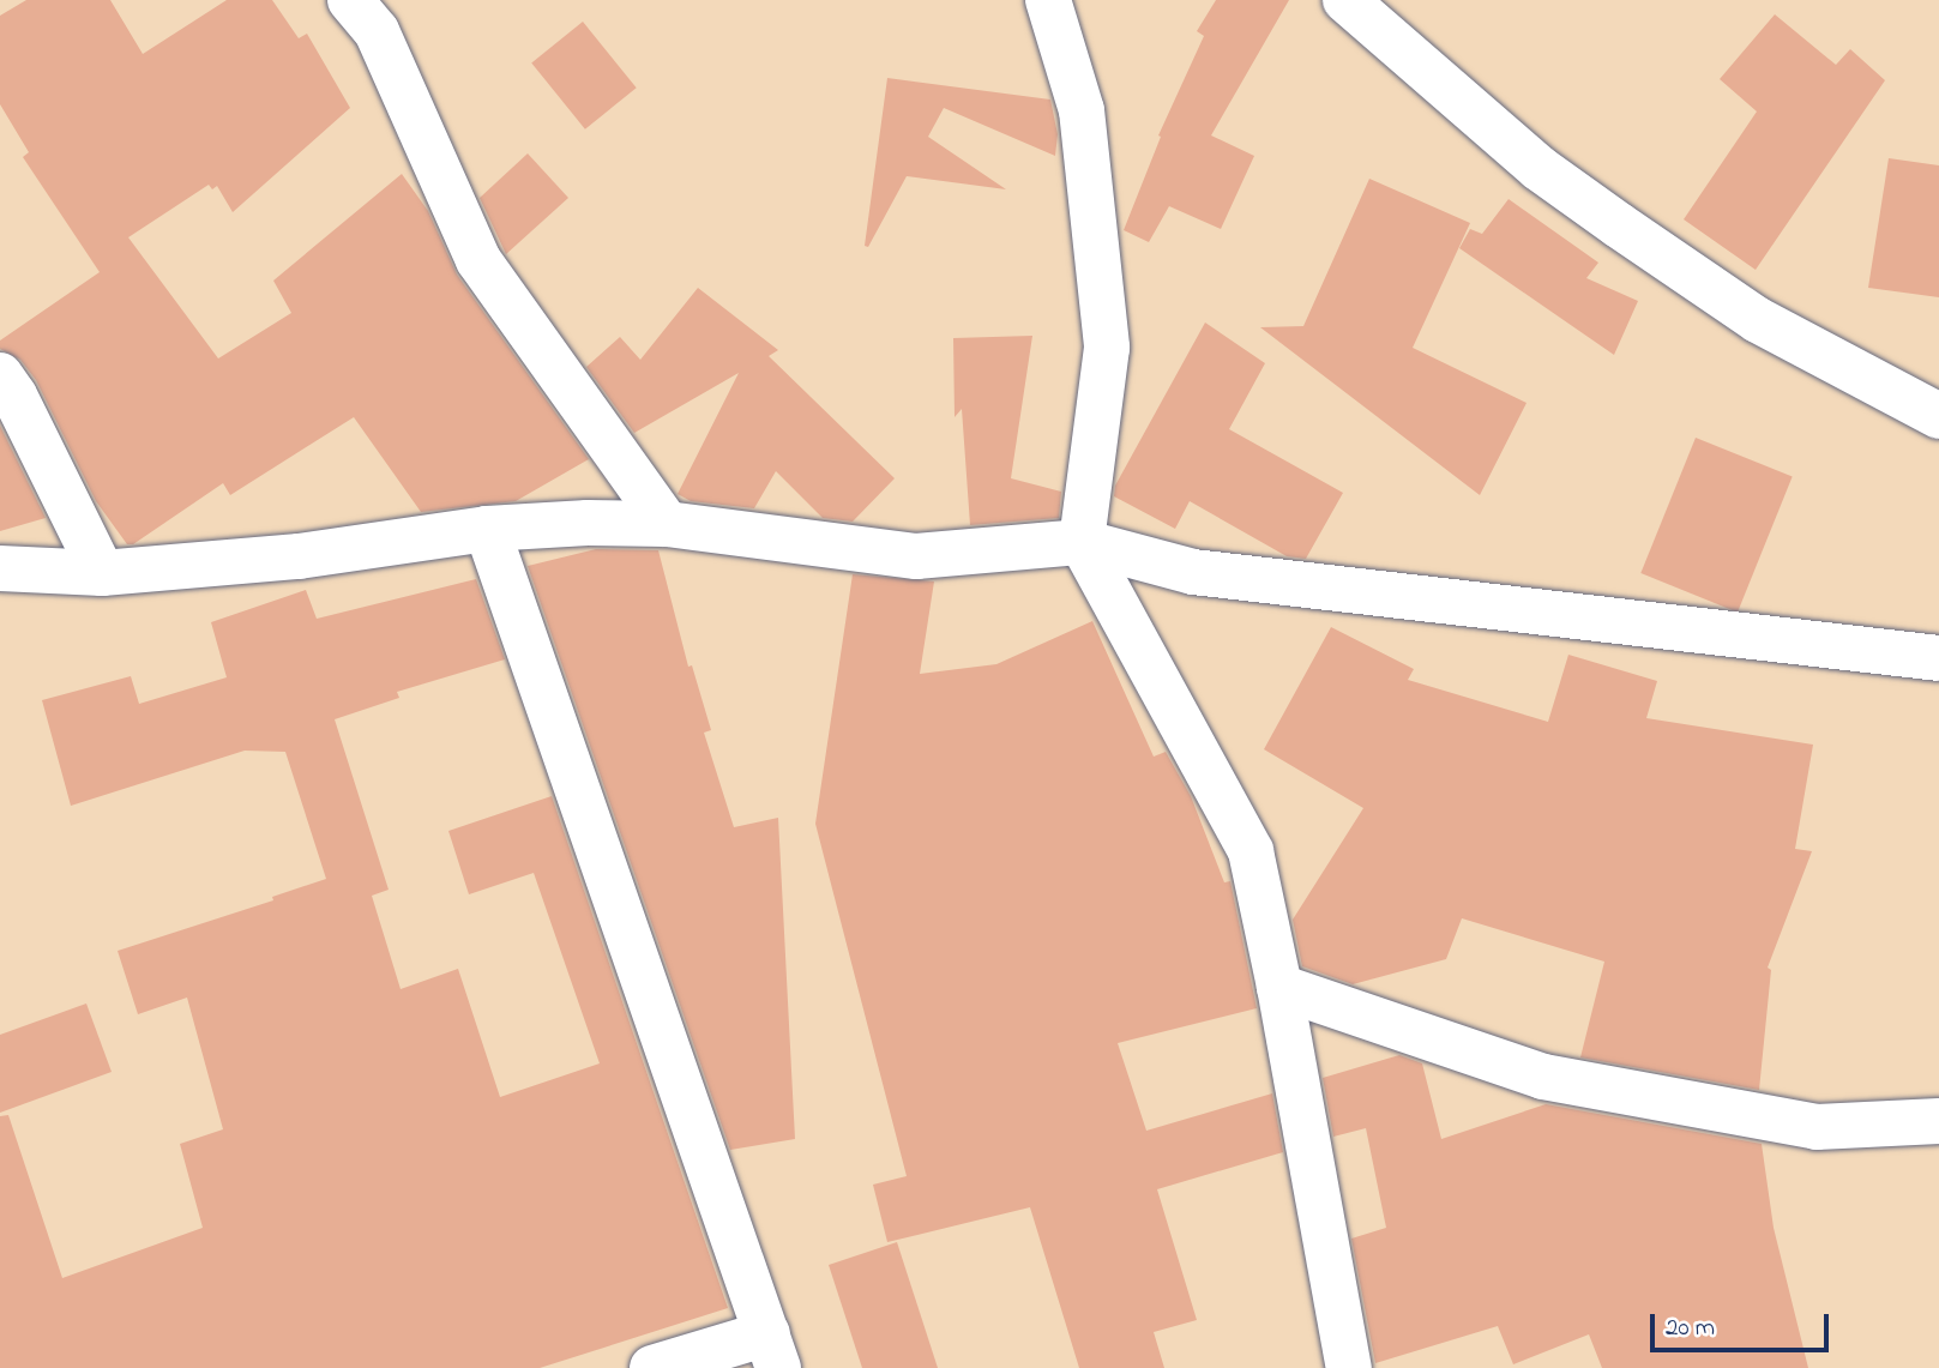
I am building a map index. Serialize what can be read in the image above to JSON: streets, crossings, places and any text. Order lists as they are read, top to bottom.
{
  "scale_bar": "20 m"
}
